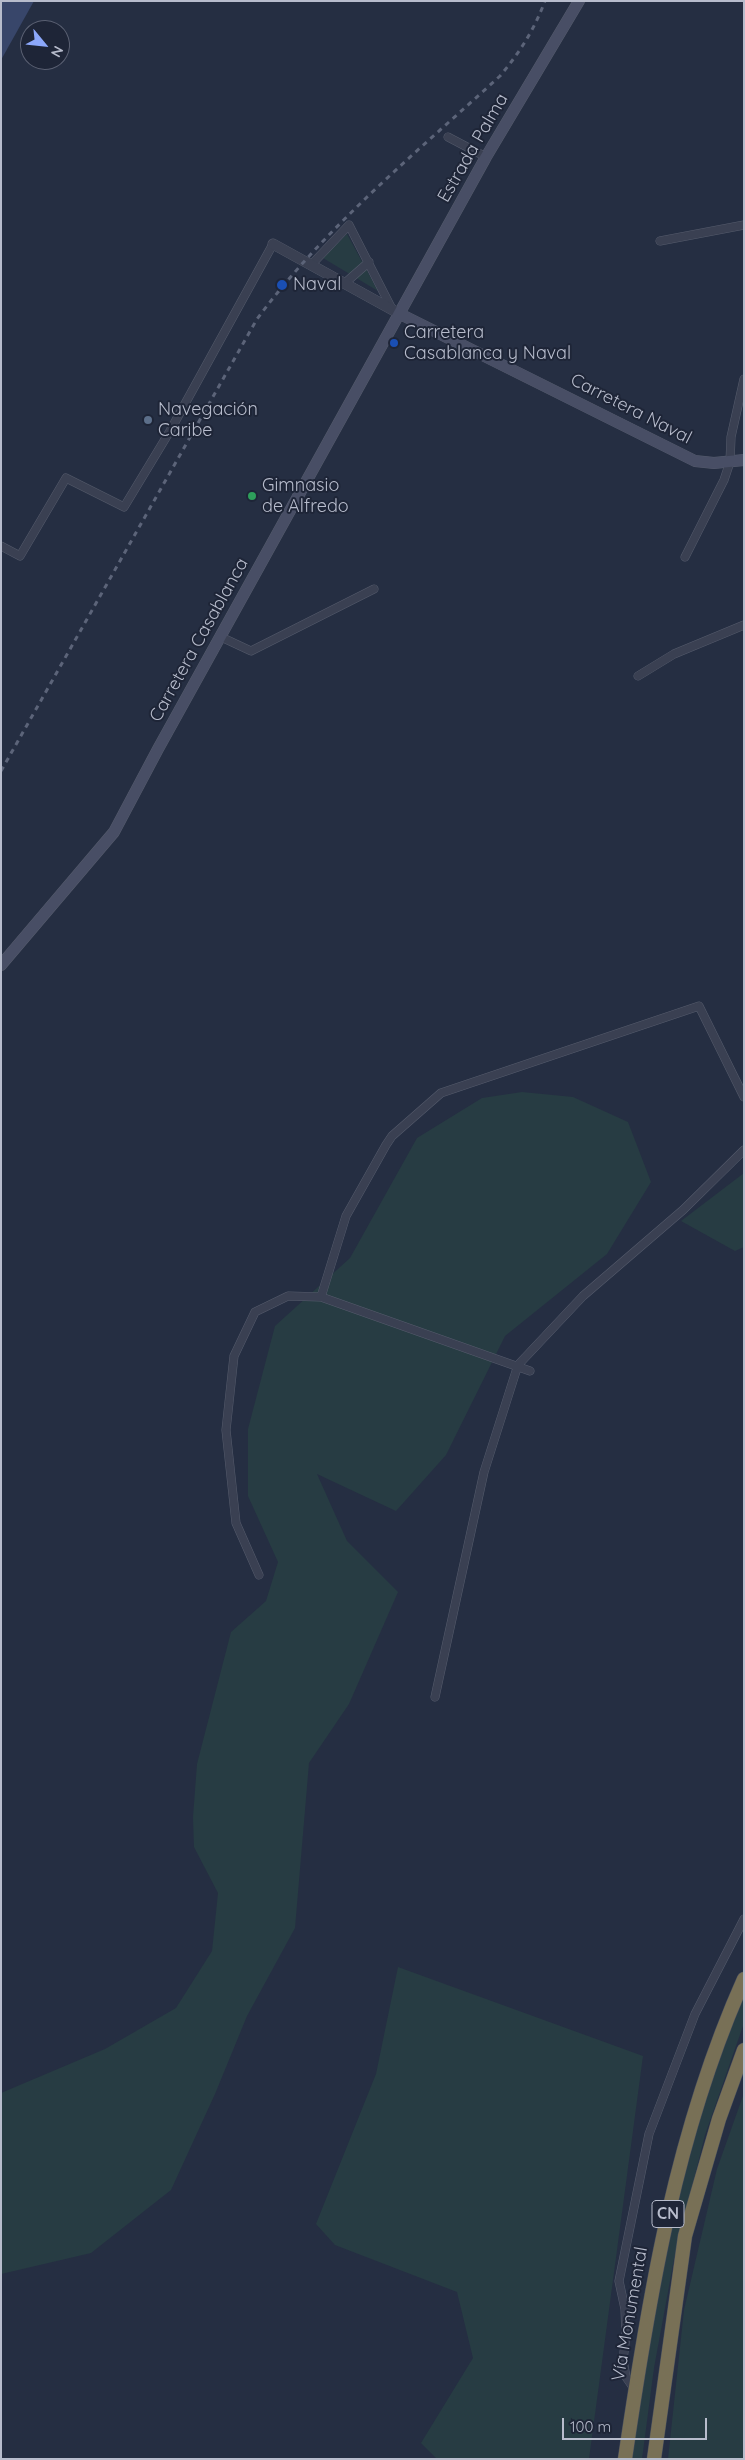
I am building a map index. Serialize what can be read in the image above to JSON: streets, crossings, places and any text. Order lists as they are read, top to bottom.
{
  "streets": {
    "highway": ["CN", "Vía Monumental"],
    "main road": ["Estrada Palma", "Carretera Naval", "Carretera Casablanca"]
  },
  "crossings": [
    ["Estrada Palma", "Carretera Naval"],
    ["Estrada Palma", "Carretera Casablanca"],
    ["Carretera Naval", "Carretera Casablanca"]
  ],
  "places": [
    "Naval",
    "Carretera Casablanca y Naval",
    "Navegación Caribe",
    "Gimnasio de Alfredo"
  ],
  "scale_bar": "100 m",
  "north": "bottom right"
}
